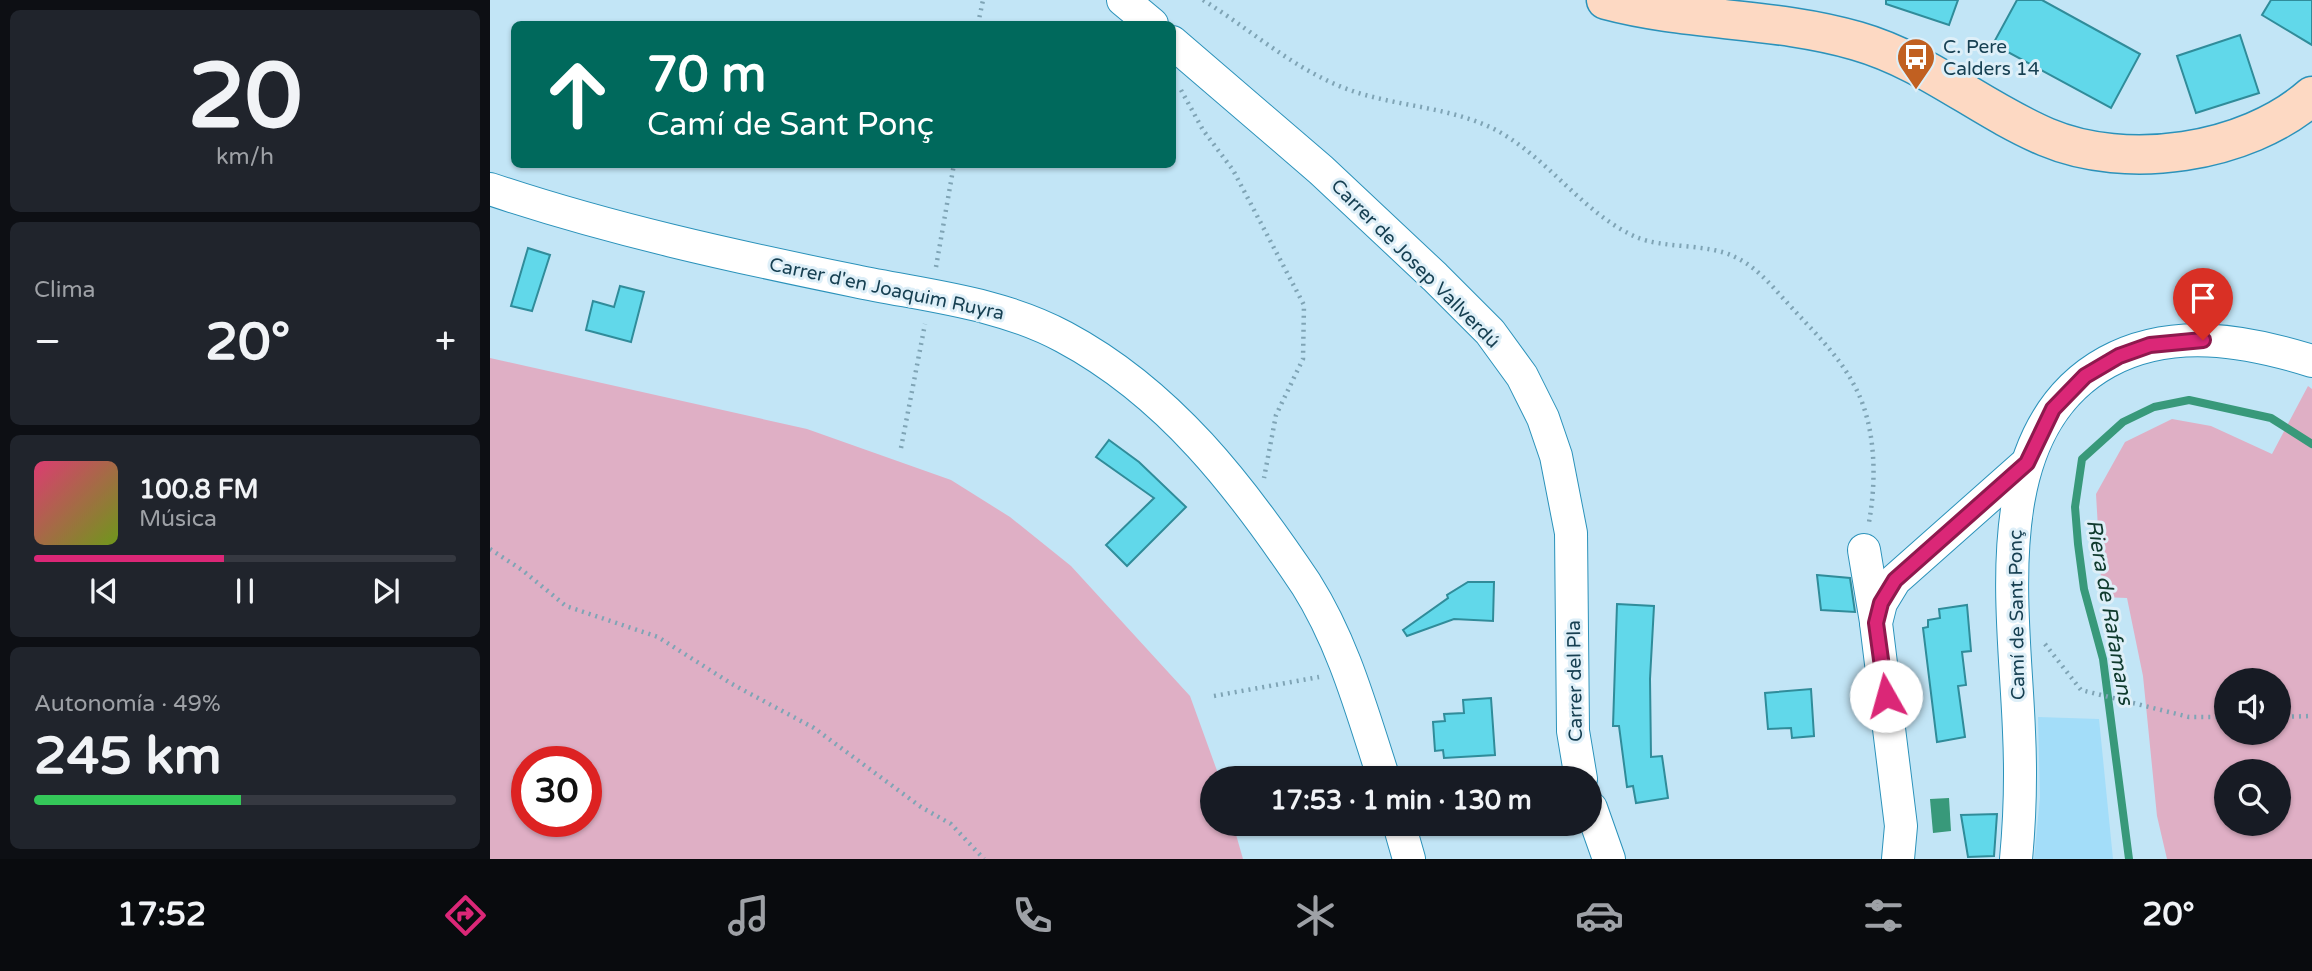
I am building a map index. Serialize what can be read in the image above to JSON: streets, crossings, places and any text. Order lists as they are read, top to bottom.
{
  "streets": {
    "street": [
      "Carrer de Josep Vallverdú",
      "Carrer d'en Joaquim Ruyra",
      "Camí de Sant Ponç",
      "Carrer del Pla"
    ]
  },
  "crossings": [
    ["Carrer de Josep Vallverdú", "Carrer del Pla"]
  ],
  "water": ["Riera de Rafamans"],
  "places": {
    "bus stop": ["C. Pere Calders 14"]
  },
  "page": {
    "tile": [
      ["20", "km/h"],
      "Clima",
      ["Autonomía · 49%", "245 km"]
    ],
    "turn": ["70 m", "Camí de Sant Ponç"],
    "heat": ["−", "20°", "+"],
    "song": ["100.8 FM", "Música"],
    "limit": "30",
    "trip": "17:53 · 1 min · 130 m",
    "tabs": ["17:52", "20°"]
  }
}
